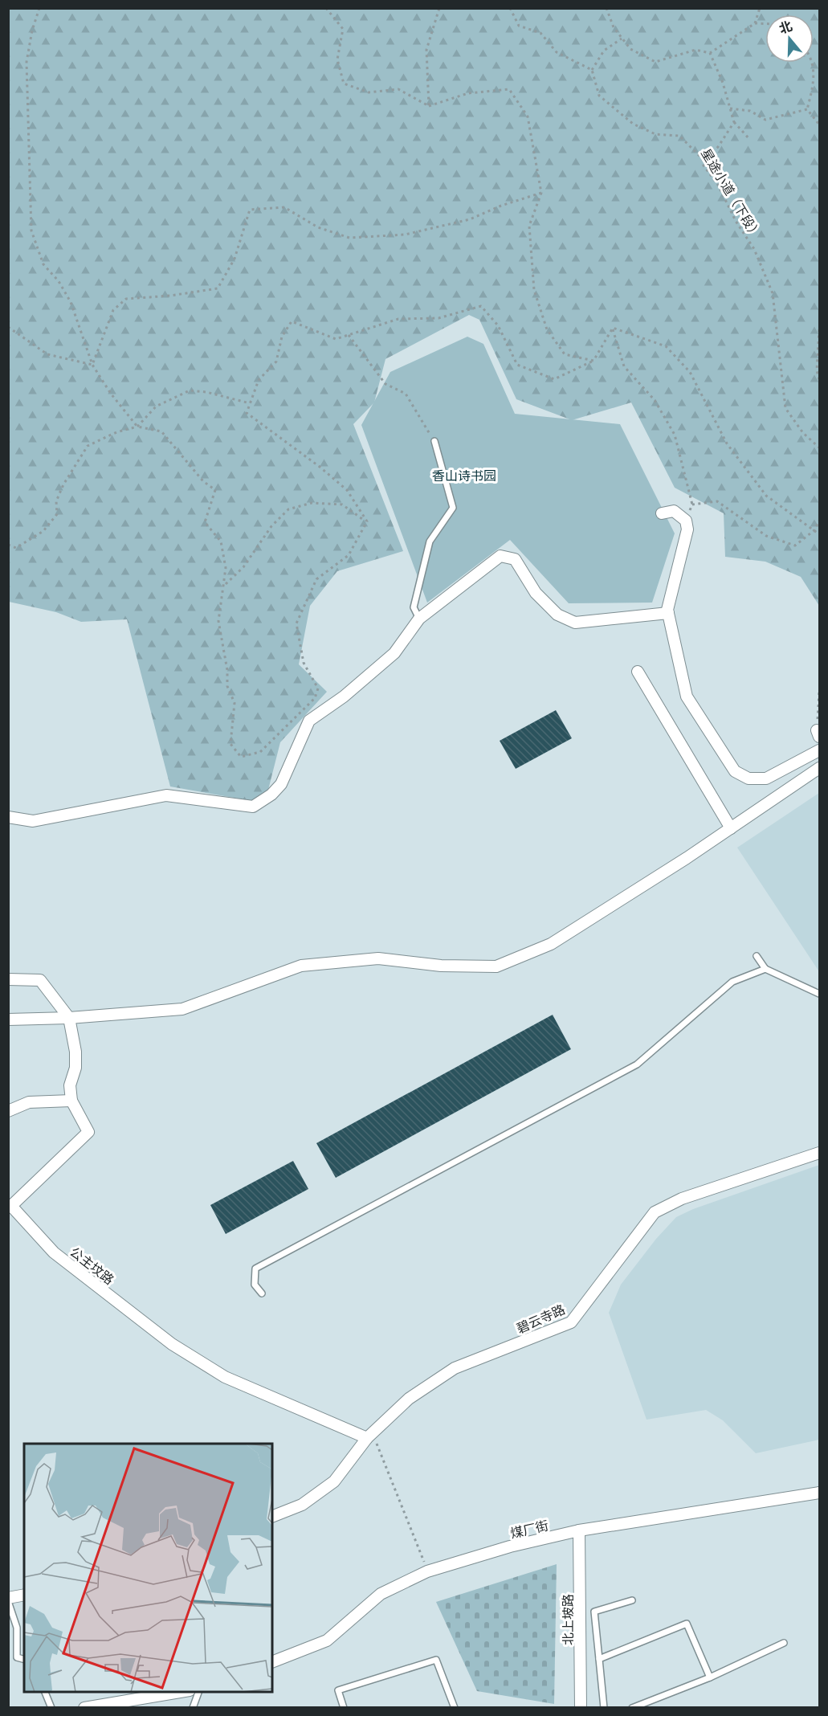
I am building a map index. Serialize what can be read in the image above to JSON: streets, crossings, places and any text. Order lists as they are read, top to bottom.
{
  "streets": {
    "street": [
      "公主坟路",
      "碧云寺路",
      "煤厂街",
      "北上坡路"
    ],
    "path": ["星途小道（下段）"]
  },
  "crossings": [
    ["公主坟路", "碧云寺路"],
    ["煤厂街", "北上坡路"]
  ],
  "parks": ["香山诗书园"],
  "north": "top"
}
